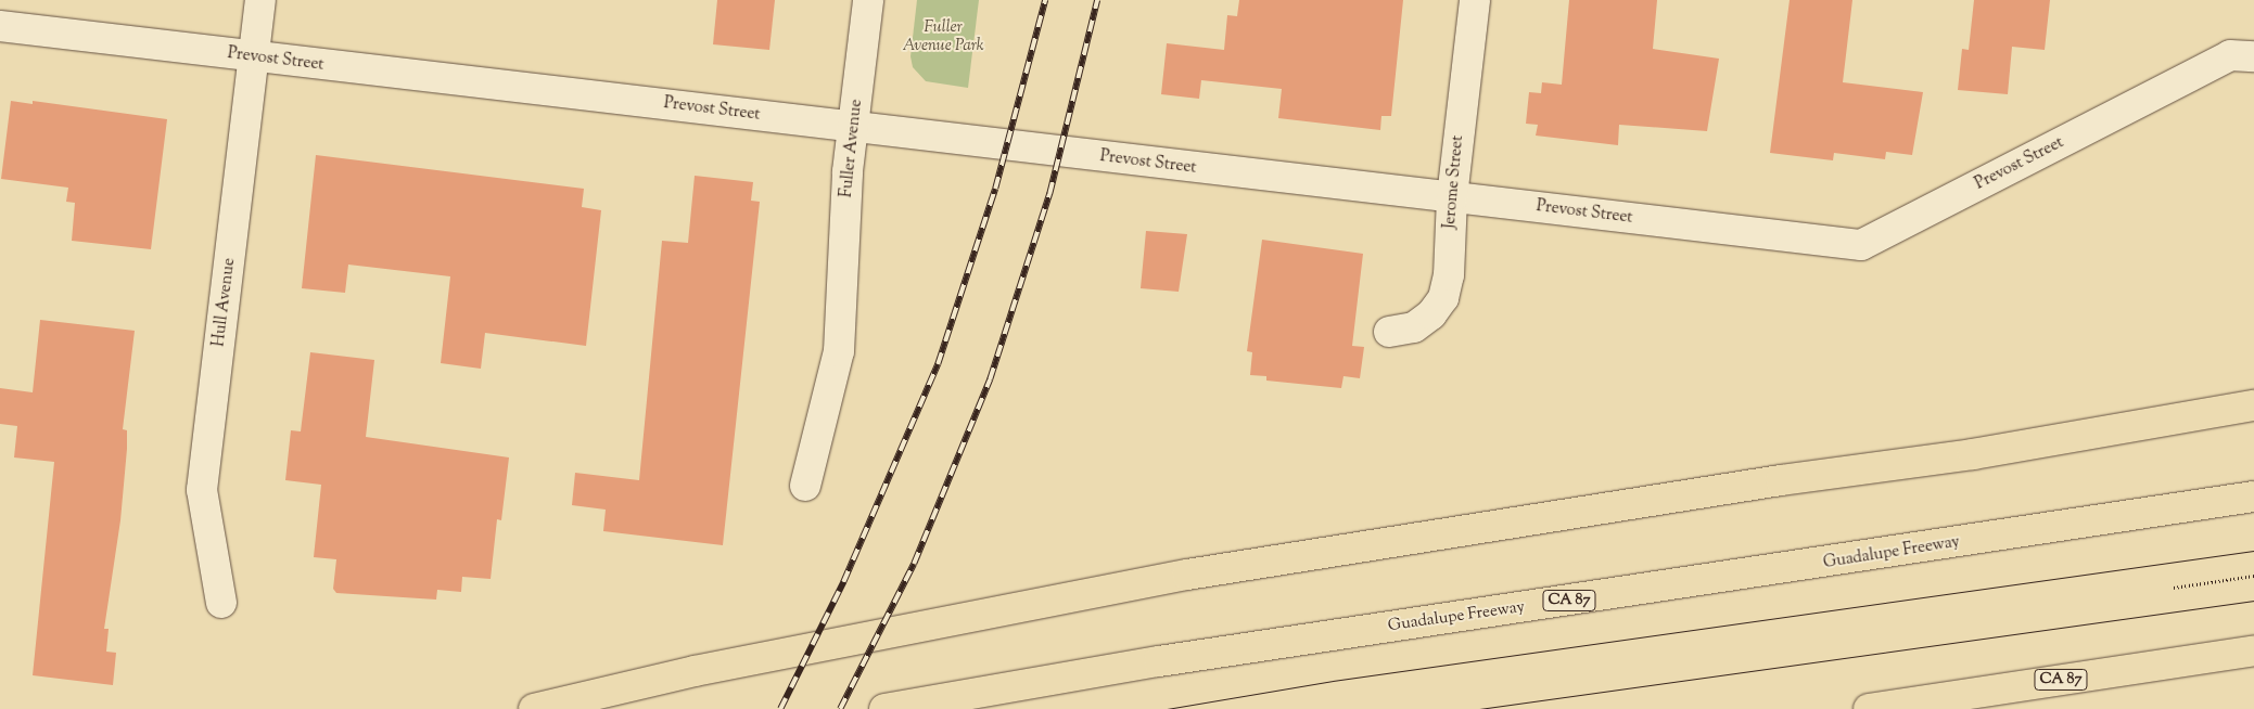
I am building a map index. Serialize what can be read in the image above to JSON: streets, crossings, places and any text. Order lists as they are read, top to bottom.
{
  "streets": {
    "highway": ["Guadalupe Freeway", "CA 87"],
    "street": [
      "Prevost Street",
      "Fuller Avenue",
      "Jerome Street",
      "Hull Avenue"
    ]
  },
  "crossings": [
    ["Prevost Street", "Fuller Avenue"],
    ["Prevost Street", "Jerome Street"],
    ["Prevost Street", "Hull Avenue"]
  ],
  "parks": ["Fuller Avenue Park"]
}
